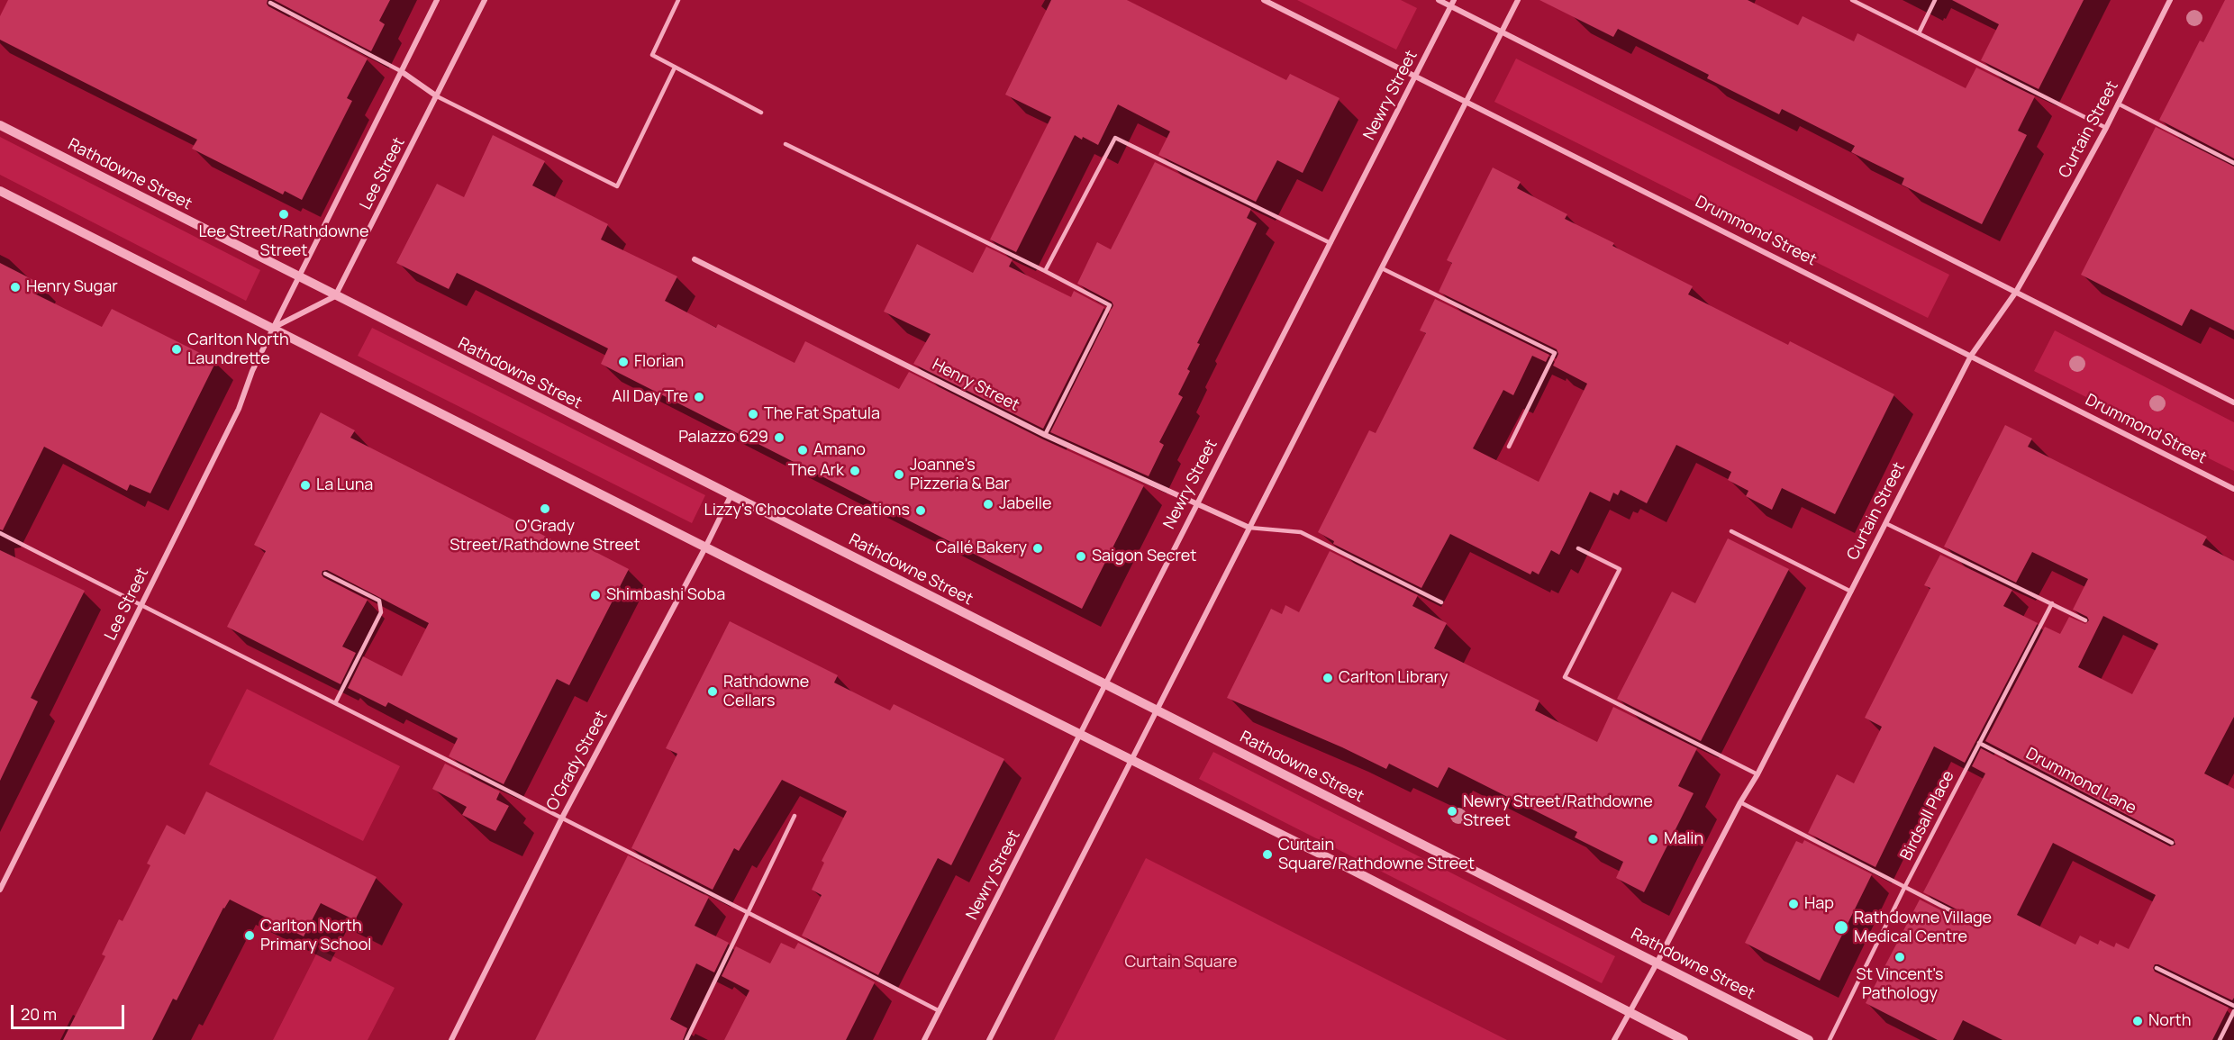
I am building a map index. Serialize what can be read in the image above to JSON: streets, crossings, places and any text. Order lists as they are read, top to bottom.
{
  "streets": {
    "street": [
      "Newry Street",
      "Curtain Street",
      "Lee Street",
      "Rathdowne Street",
      "Drummond Street",
      "Henry Street",
      "O'Grady Street"
    ],
    "lane": ["Drummond Lane", "Birdsall Place"]
  },
  "crossings": [
    ["Newry Street", "Rathdowne Street"],
    ["Newry Street", "Drummond Street"],
    ["Newry Street", "Henry Street"],
    ["Curtain Street", "Rathdowne Street"],
    ["Curtain Street", "Drummond Street"],
    ["Lee Street", "Rathdowne Street"],
    ["Rathdowne Street", "O'Grady Street"],
    ["Drummond Lane", "Birdsall Place"]
  ],
  "parks": ["Curtain Square"],
  "places": [
    "Lee Street/Rathdowne Street",
    "Henry Sugar",
    "Carlton North Laundrette",
    "Florian",
    "All Day Tre",
    "The Fat Spatula",
    "Palazzo 629",
    "Amano",
    "The Ark",
    "Joanne's Pizzeria & Bar",
    "La Luna",
    "Jabelle",
    "O'Grady Street/Rathdowne Street",
    "Lizzy's Chocolate Creations",
    "Callé Bakery",
    "Saigon Secret",
    "Shimbashi Soba",
    "Carlton Library",
    "Rathdowne Cellars",
    "Newry Street/Rathdowne Street",
    "Malin",
    "Curtain Square/Rathdowne Street",
    "Hap",
    "Rathdowne Village Medical Centre",
    "Carlton North Primary School",
    "St Vincent's Pathology",
    "North"
  ],
  "scale_bar": "20 m"
}
